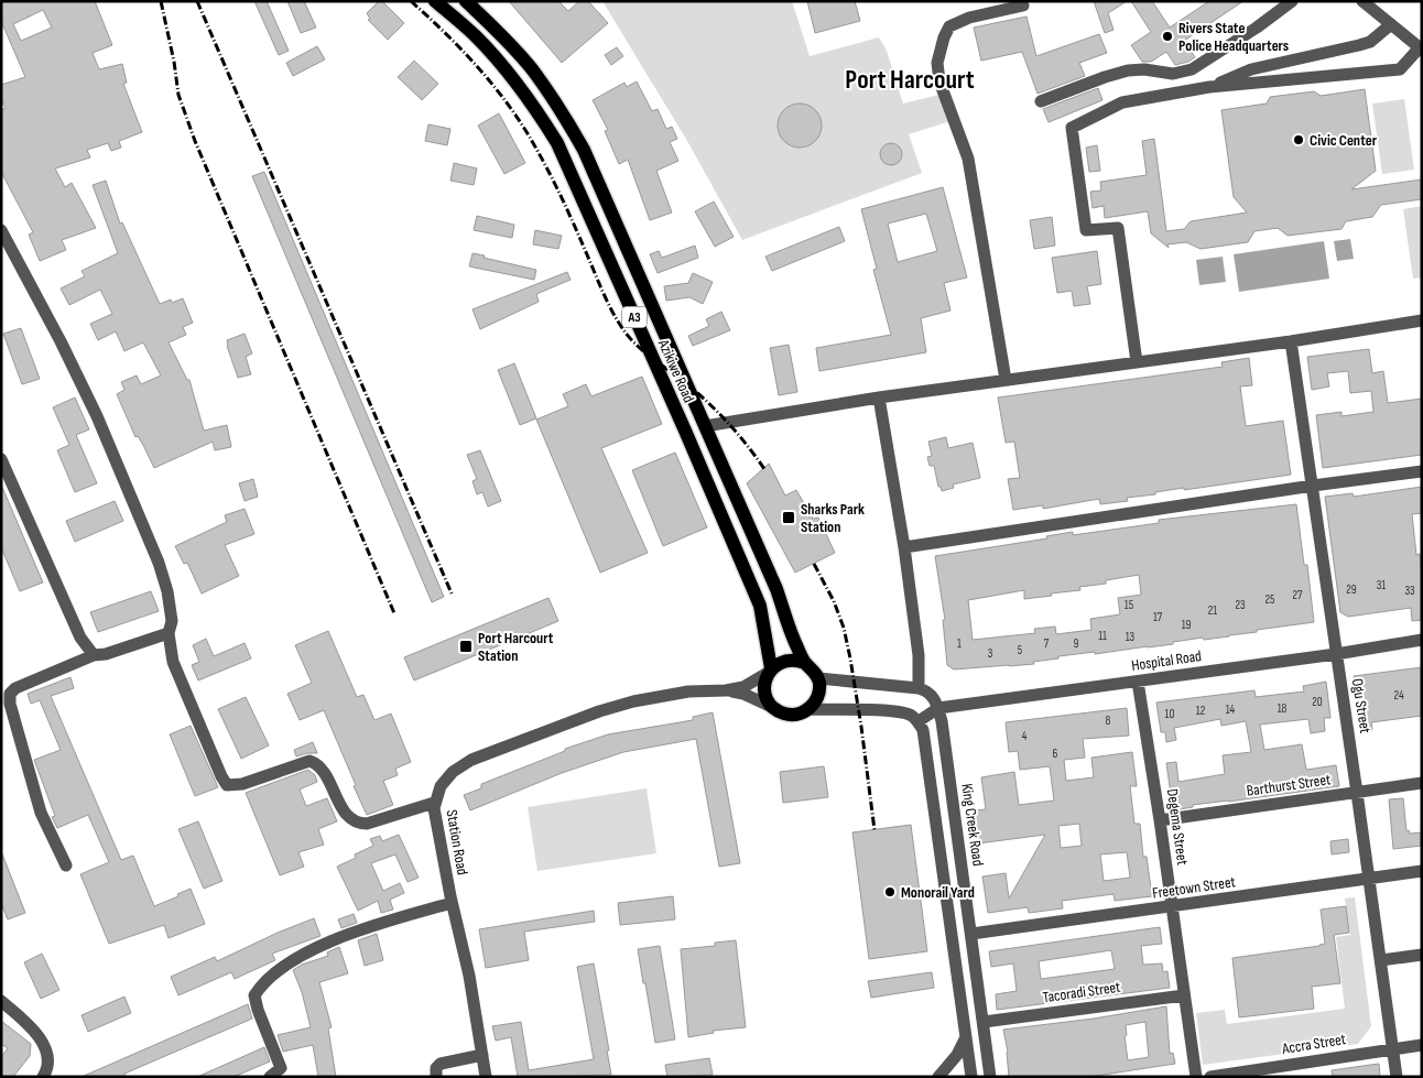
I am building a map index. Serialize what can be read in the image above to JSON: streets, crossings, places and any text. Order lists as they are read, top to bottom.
{
  "streets": {
    "main road": ["A3", "Azikiwe Road"],
    "street": [
      "Hospital Road",
      "Ogu Street",
      "Barthurst Street",
      "King Creek Road",
      "Degema Street",
      "Station Road",
      "Freetown Street",
      "Tacoradi Street",
      "Accra Street"
    ]
  },
  "crossings": [
    ["A3", "Azikiwe Road"],
    ["A3", "Station Road"],
    ["Azikiwe Road", "Station Road"],
    ["Hospital Road", "Ogu Street"],
    ["Hospital Road", "King Creek Road"],
    ["Hospital Road", "Degema Street"],
    ["Ogu Street", "Barthurst Street"],
    ["Ogu Street", "Freetown Street"],
    ["Ogu Street", "Accra Street"],
    ["Barthurst Street", "Degema Street"],
    ["King Creek Road", "Freetown Street"],
    ["King Creek Road", "Tacoradi Street"],
    ["Degema Street", "Freetown Street"],
    ["Degema Street", "Tacoradi Street"]
  ],
  "districts": ["Port Harcourt"],
  "places": {
    "other": ["Rivers State Police Headquarters", "Civic Center", "Monorail Yard"],
    "transit": ["Sharks Park Station", "Port Harcourt Station"]
  },
  "house_numbers": [
    "31",
    "29",
    "33",
    "27",
    "25",
    "15",
    "23",
    "21",
    "17",
    "19",
    "11",
    "13",
    "1",
    "7",
    "9",
    "5",
    "3",
    "24",
    "20",
    "18",
    "14",
    "12",
    "10",
    "8",
    "4",
    "6"
  ]
}
